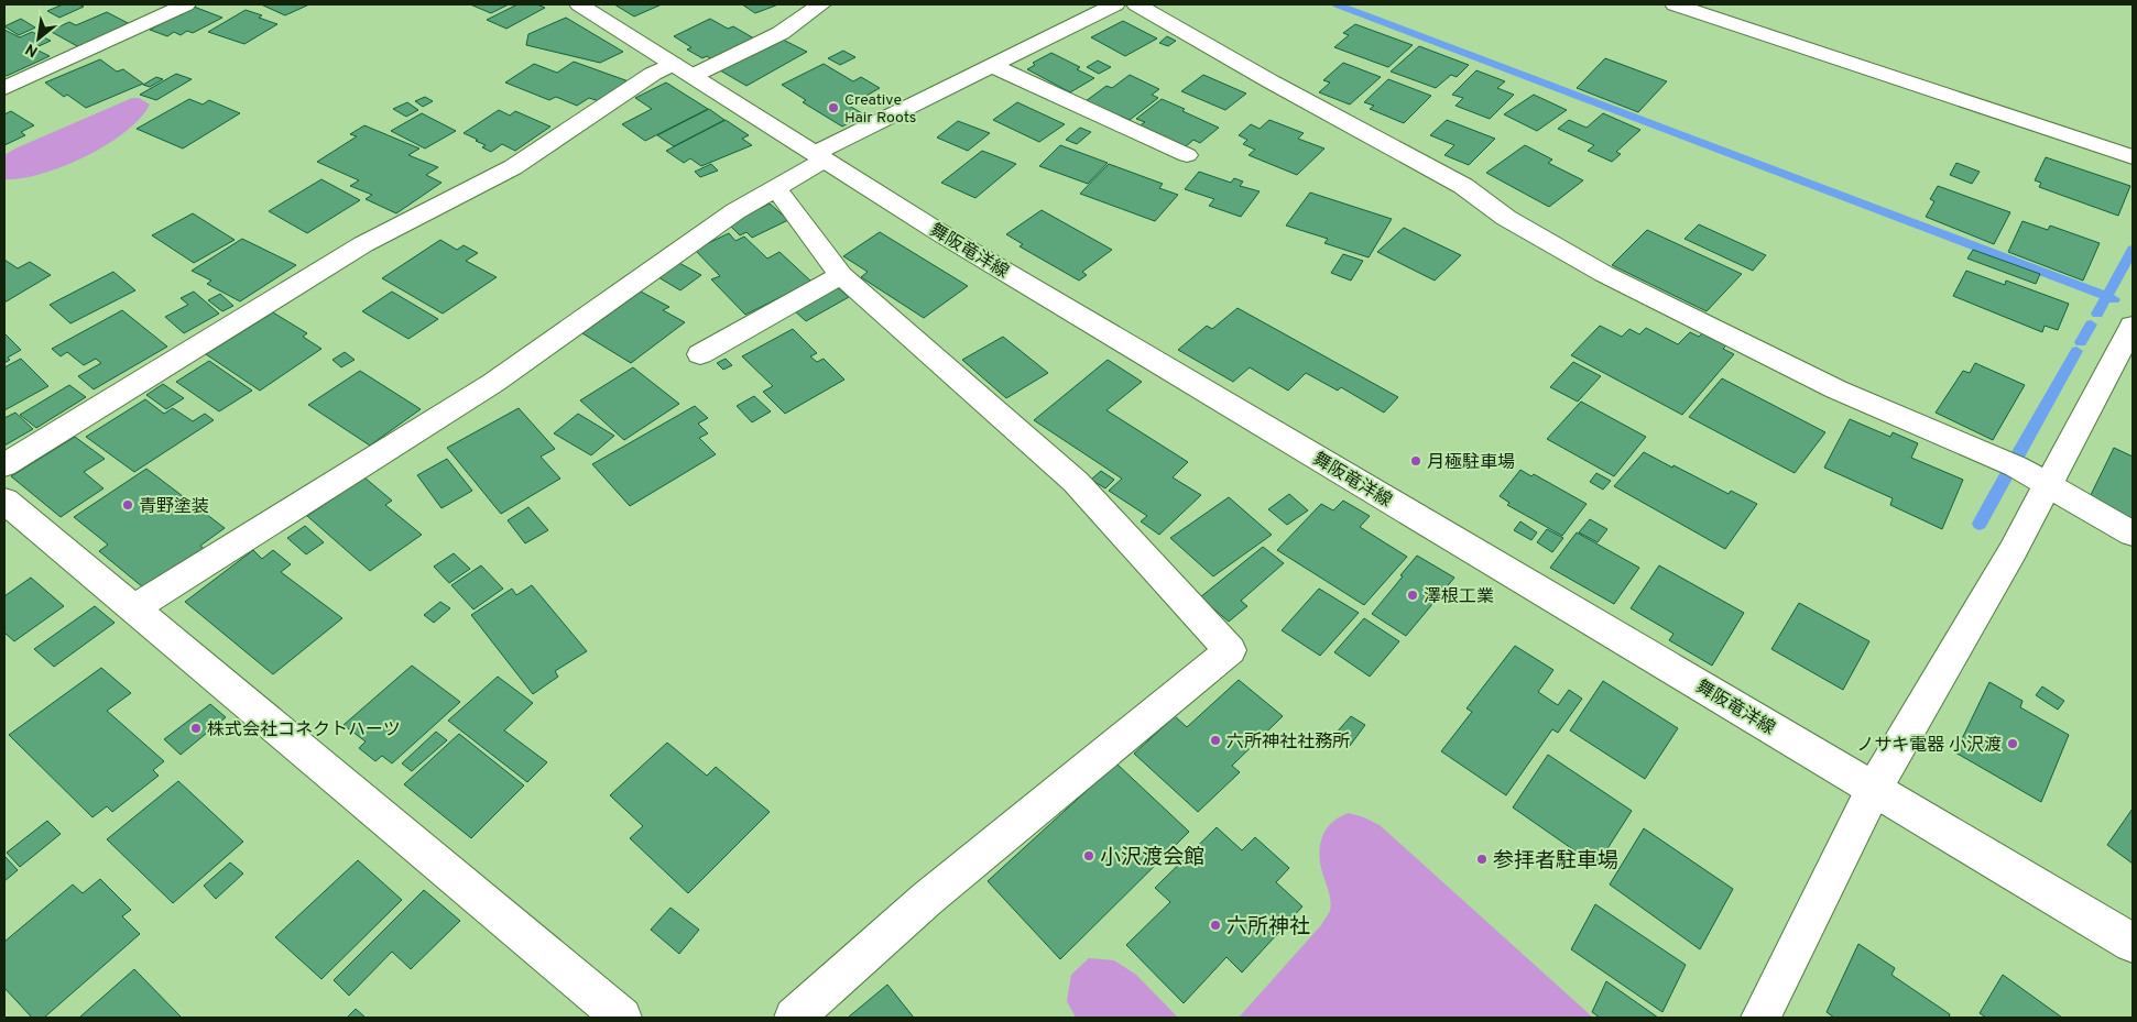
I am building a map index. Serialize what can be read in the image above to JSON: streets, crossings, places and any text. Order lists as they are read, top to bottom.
{
  "streets": {
    "street": ["舞阪竜洋線"]
  },
  "places": [
    "Creative Hair Roots",
    "月極駐車場",
    "青野塗装",
    "澤根工業",
    "株式会社コネクトハーツ",
    "六所神社社務所",
    "ノサキ電器 小沢渡",
    "小沢渡会館",
    "参拝者駐車場",
    "六所神社"
  ],
  "north": "bottom left"
}
